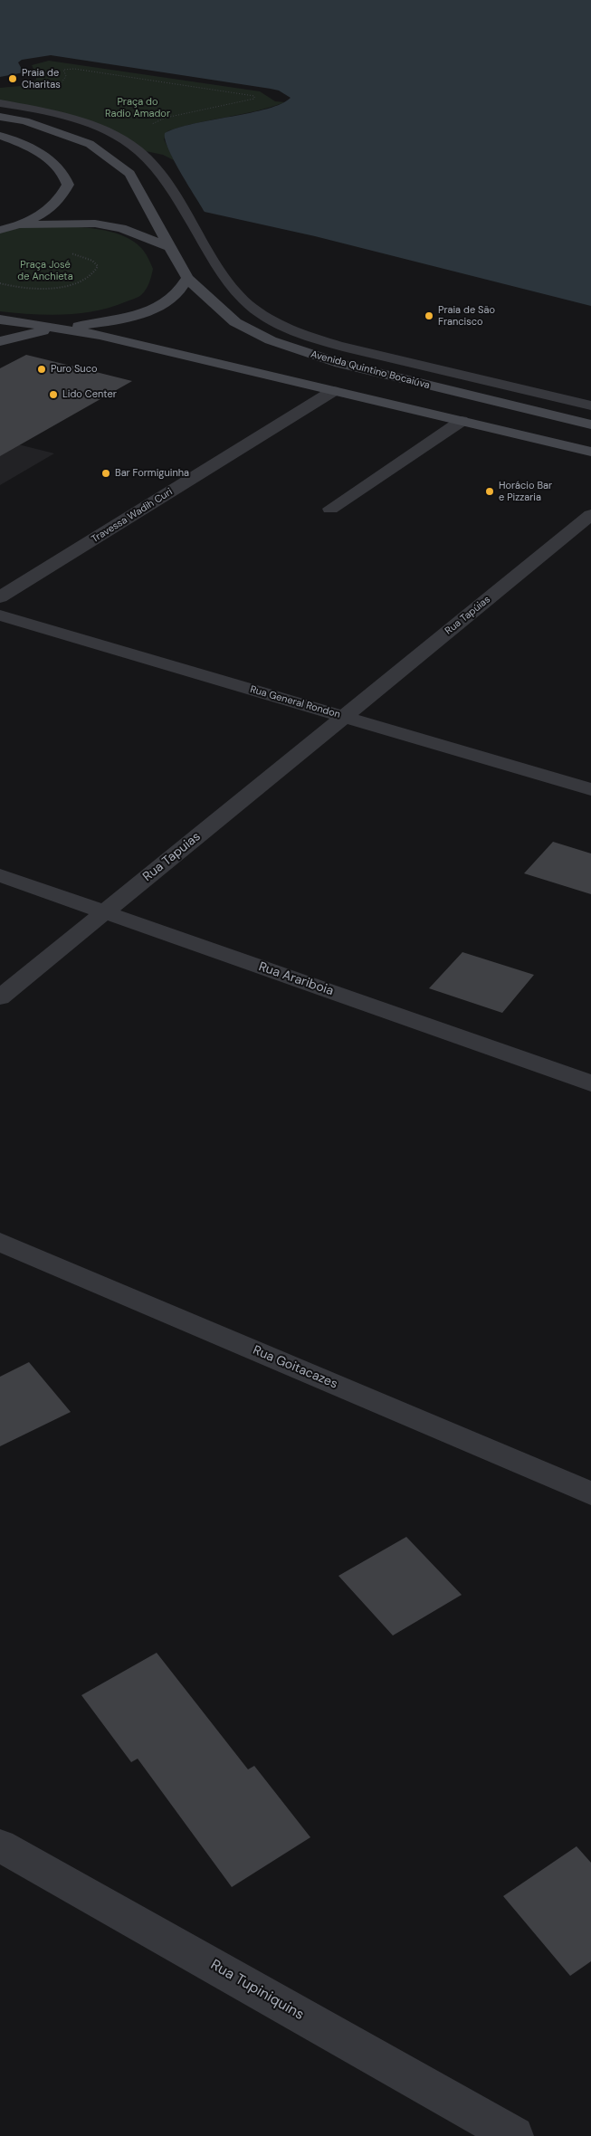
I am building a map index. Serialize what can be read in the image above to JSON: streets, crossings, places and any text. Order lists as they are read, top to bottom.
{
  "streets": {
    "main road": ["Avenida Quintino Bocaiúva"],
    "street": [
      "Travessa Wadih Curi",
      "Rua Tapúias",
      "Rua General Rondon",
      "Rua Tapuias",
      "Rua Arariboia",
      "Rua Goitacazes",
      "Rua Tupiniquins"
    ]
  },
  "crossings": [
    ["Rua Tapúias", "Rua General Rondon"],
    ["Rua Tapúias", "Rua Tapuias"],
    ["Rua General Rondon", "Rua Tapuias"],
    ["Rua Tapuias", "Rua Arariboia"]
  ],
  "parks": ["Praça do Radio Amador", "Praça José de Anchieta"],
  "places": [
    "Praia de Charitas",
    "Praia de São Francisco",
    "Puro Suco",
    "Lido Center",
    "Bar Formiguinha",
    "Horácio Bar e Pizzaria"
  ]
}
